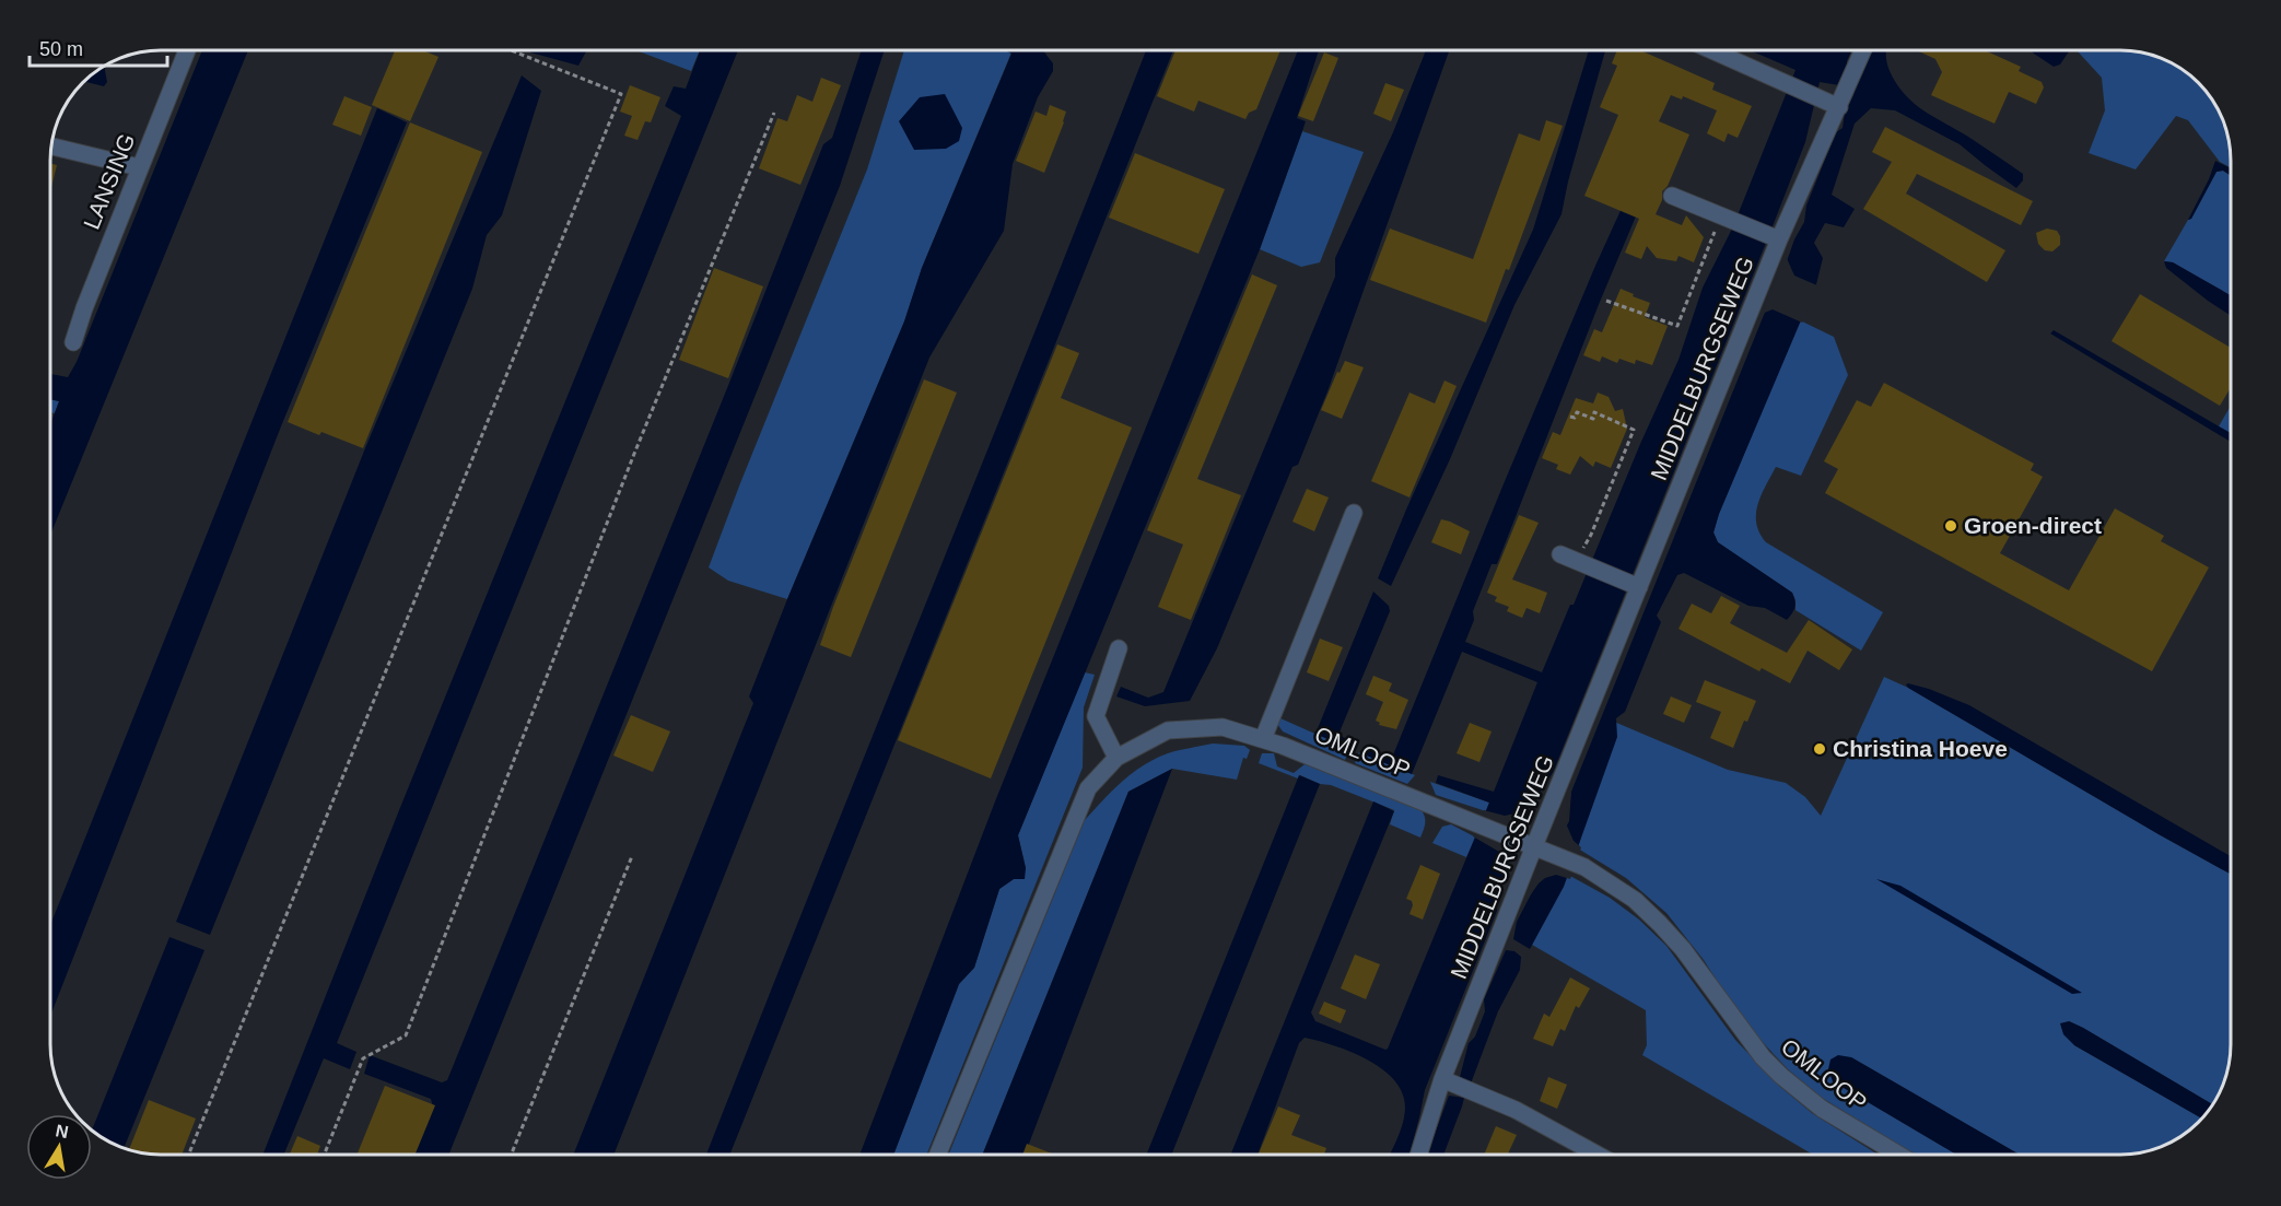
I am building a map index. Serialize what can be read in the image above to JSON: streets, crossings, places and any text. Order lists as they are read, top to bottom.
{
  "streets": {
    "street": ["LANSING", "MIDDELBURGSEWEG", "OMLOOP"]
  },
  "crossings": [
    ["MIDDELBURGSEWEG", "OMLOOP"]
  ],
  "places": ["Groen-direct", "Christina Hoeve"],
  "scale_bar": "50 m",
  "north": "top"
}
